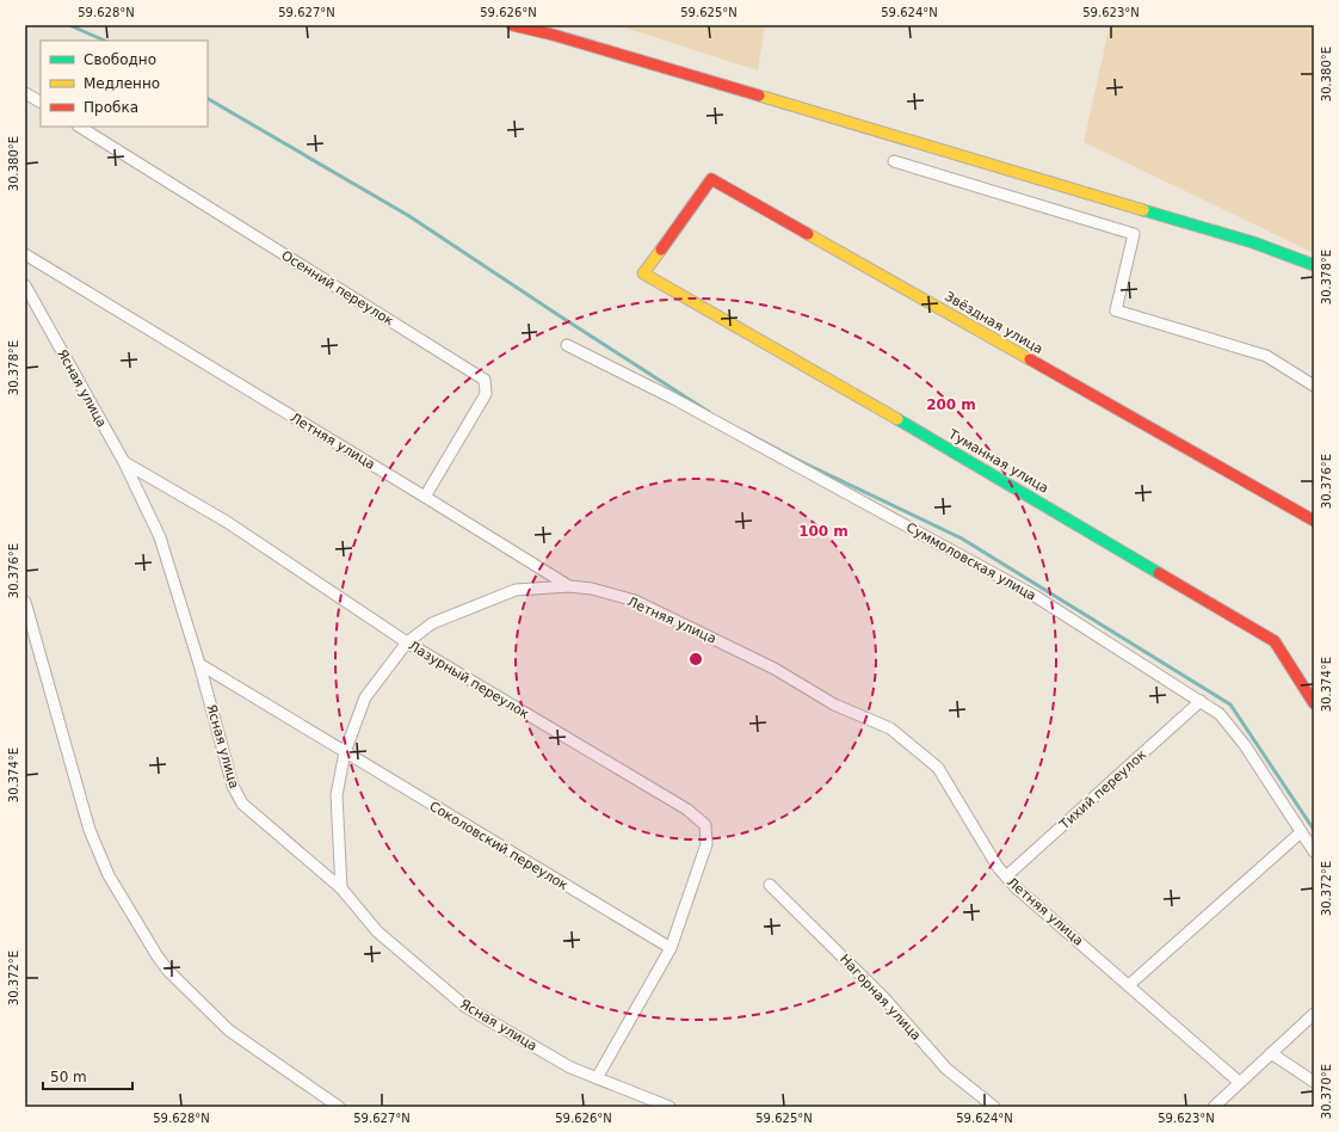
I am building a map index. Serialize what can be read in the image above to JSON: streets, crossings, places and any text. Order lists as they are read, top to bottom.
{
  "streets": {
    "street": [
      "Осенний переулок",
      "Звёздная улица",
      "Ясная улица",
      "Летняя улица",
      "Туманная улица",
      "Суммоловская улица",
      "Лазурный переулок",
      "Тихий переулок",
      "Соколовский переулок",
      "Нагорная улица"
    ]
  },
  "crossings": [
    ["Осенний переулок", "Летняя улица"],
    ["Звёздная улица", "Туманная улица"],
    ["Ясная улица", "Лазурный переулок"],
    ["Ясная улица", "Соколовский переулок"],
    ["Летняя улица", "Тихий переулок"],
    ["Суммоловская улица", "Тихий переулок"],
    ["Лазурный переулок", "Соколовский переулок"]
  ],
  "legend": ["Свободно", "Медленно", "Пробка"],
  "scale_bar": "50 m",
  "coordinates": [
    "59.628°N",
    "59.627°N",
    "59.626°N",
    "59.625°N",
    "59.624°N",
    "59.623°N",
    "30.380°E",
    "30.378°E",
    "30.376°E",
    "30.374°E",
    "30.372°E",
    "30.370°E"
  ],
  "rings": ["200 m", "100 m"]
}
